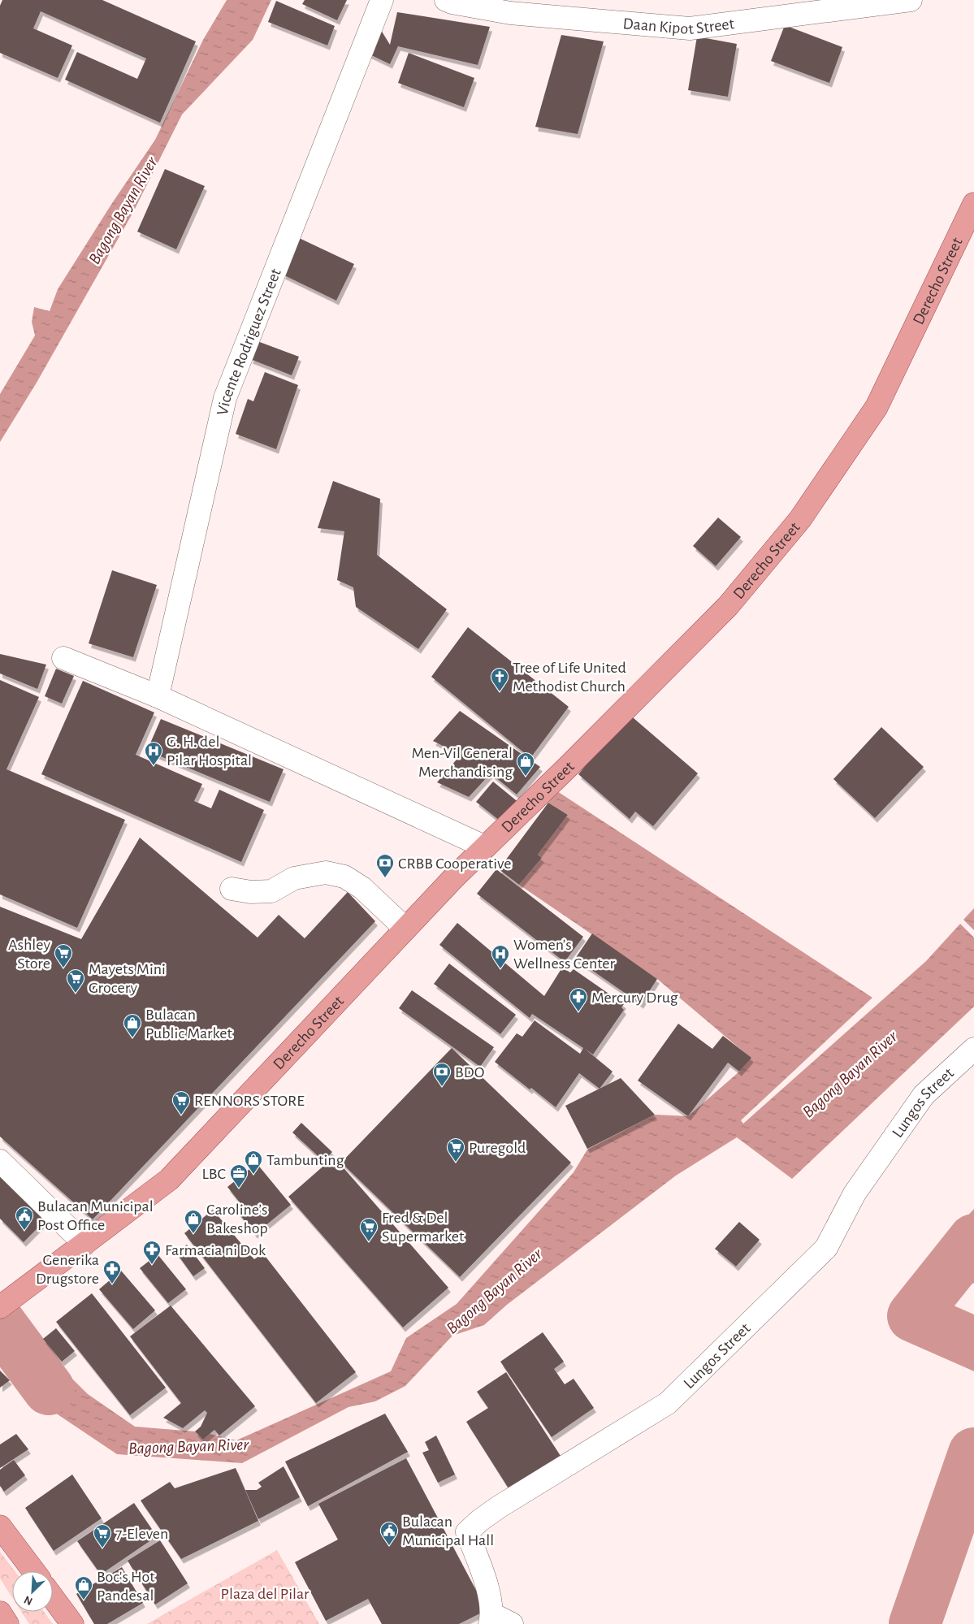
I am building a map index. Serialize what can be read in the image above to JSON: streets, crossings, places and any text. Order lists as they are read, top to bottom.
{
  "streets": {
    "main road": ["Derecho Street"],
    "street": ["Daan Kipot Street", "Vicente Rodriguez Street", "Lungos Street"]
  },
  "water": ["Bagong Bayan River"],
  "parks": ["Plaza del Pilar"],
  "places": {
    "church": ["Tree of Life United Methodist Church"],
    "hospital": ["G. H. del Pilar Hospital", "Women’s Wellness Center"],
    "shop": [
      "Men-Vil General Merchandising",
      "Bulacan Public Market",
      "Tambunting",
      "Caroline’s Bakeshop",
      "Boc's Hot Pandesal"
    ],
    "bank": ["CRBB Cooperative", "BDO"],
    "supermarket": [
      "Ashley Store",
      "Mayets Mini Grocery",
      "RENNORS STORE",
      "Puregold",
      "Fred & Del Supermarket",
      "7-Eleven"
    ],
    "pharmacy": ["Mercury Drug", "Farmacia ni Dok", "Generika Drugstore"],
    "office": ["LBC"],
    "public building": ["Bulacan Municipal Post Office", "Bulacan Municipal Hall"]
  },
  "north": "bottom left"
}
